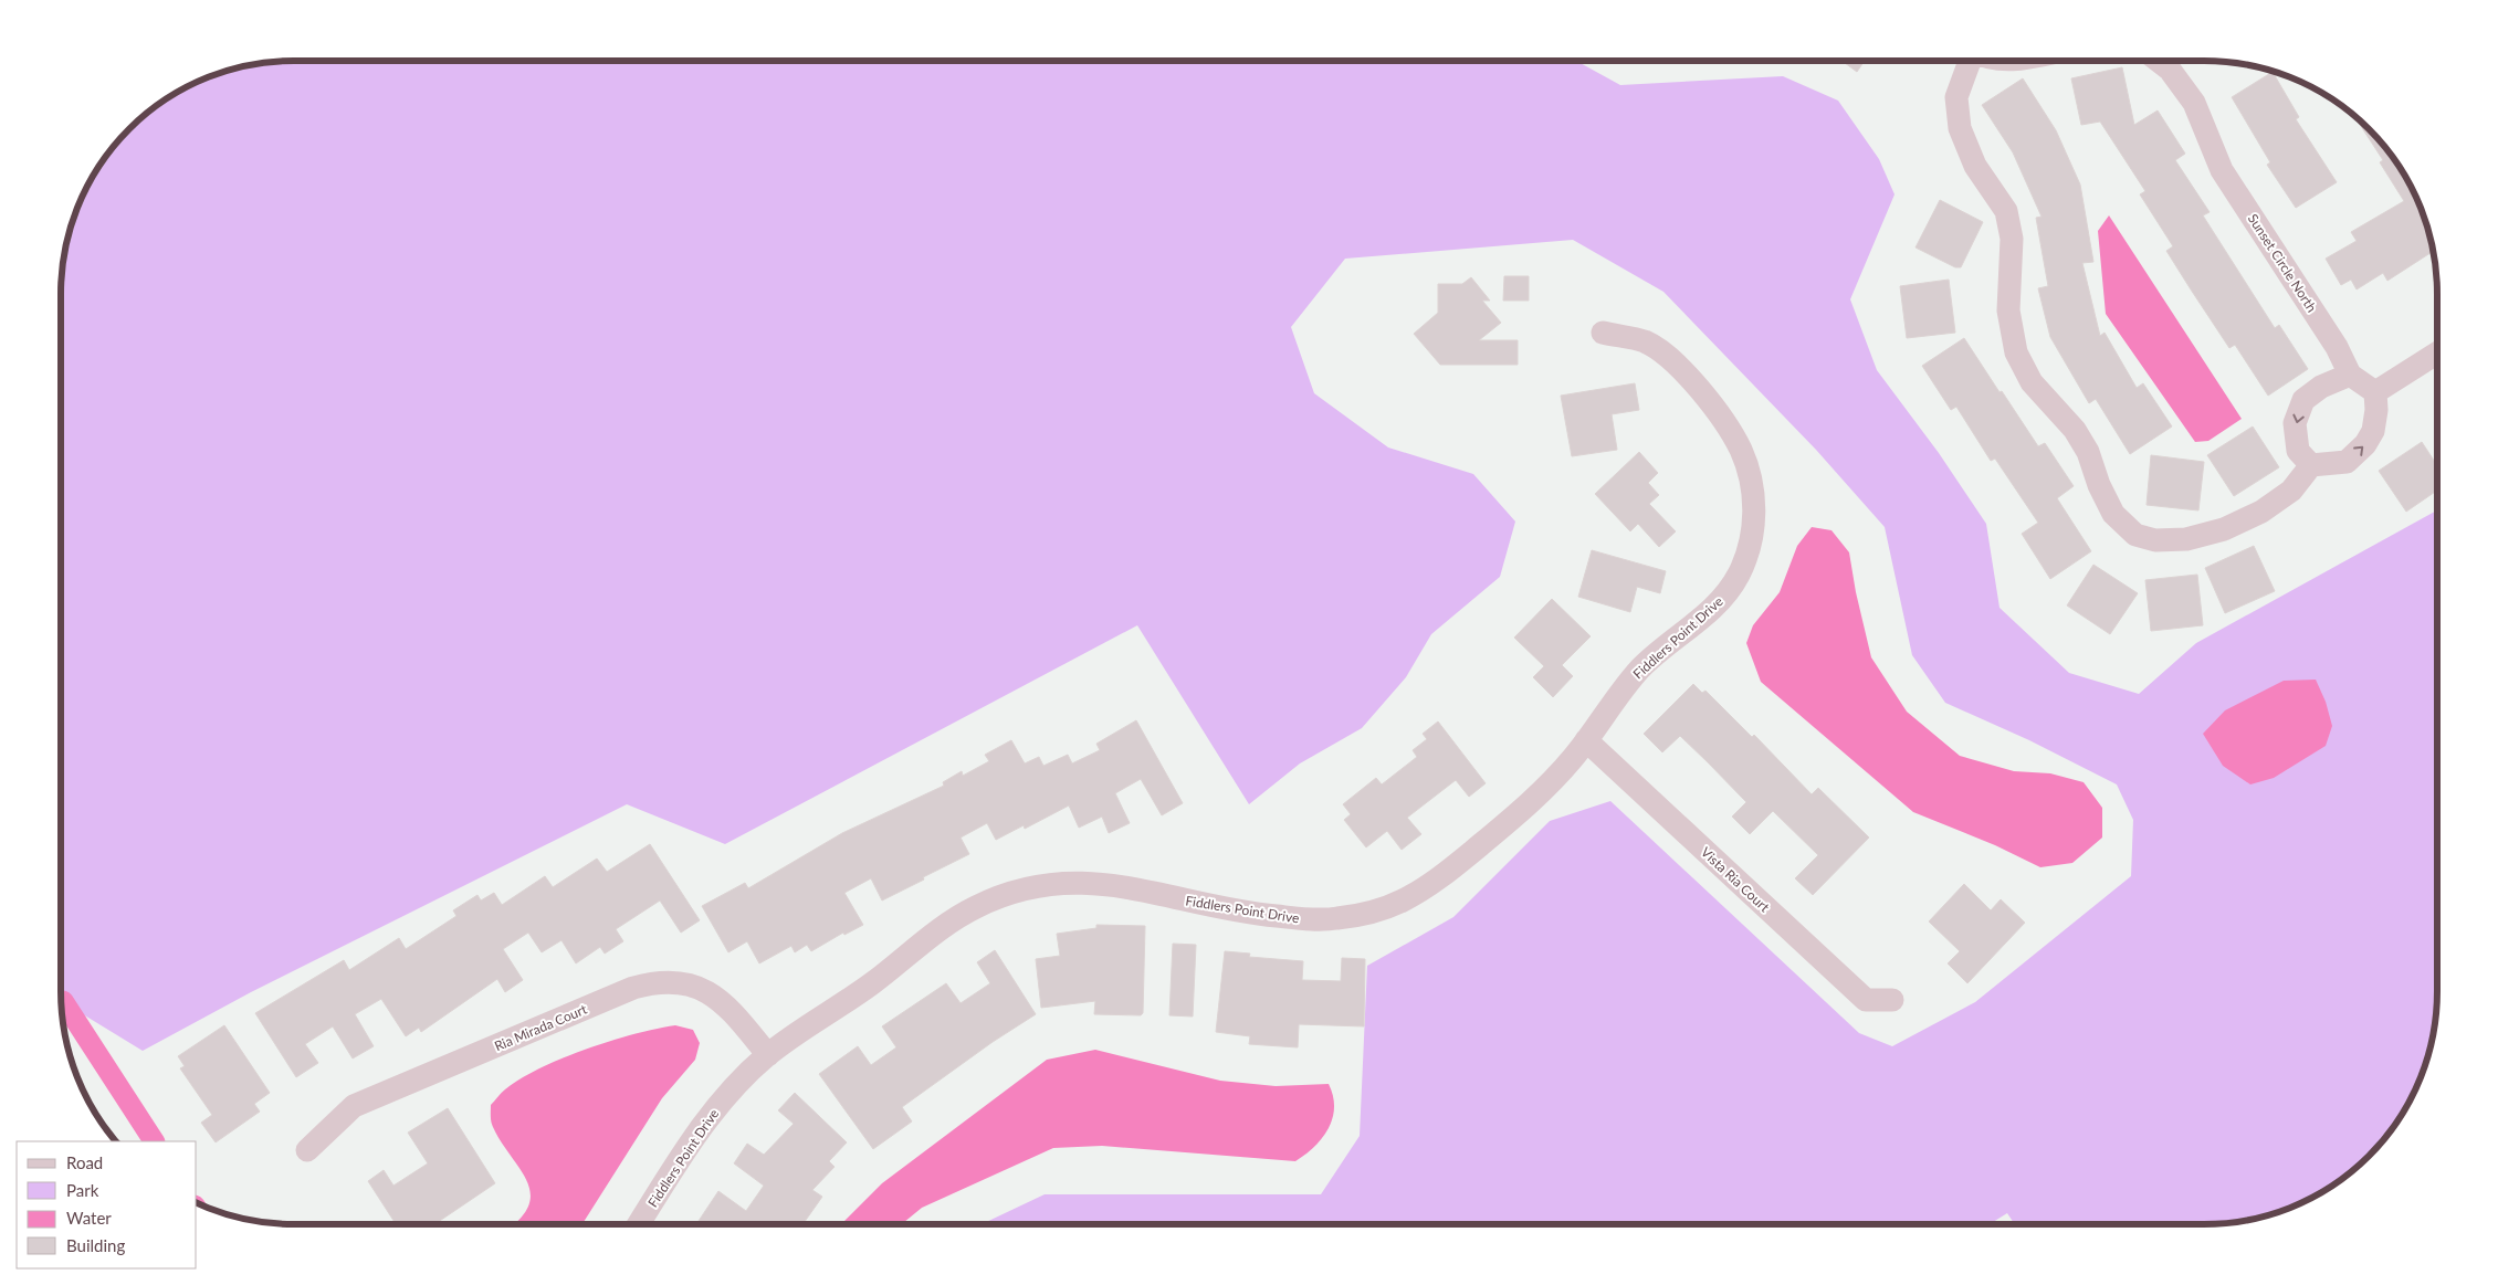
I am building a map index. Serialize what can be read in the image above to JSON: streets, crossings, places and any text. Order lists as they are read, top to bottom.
{
  "streets": {
    "street": [
      "Sunset Circle North",
      "Fiddlers Point Drive",
      "Vista Ria Court",
      "Ria Mirada Court"
    ]
  },
  "crossings": [
    ["Fiddlers Point Drive", "Vista Ria Court"],
    ["Fiddlers Point Drive", "Ria Mirada Court"]
  ],
  "legend": [
    "Road",
    "Park",
    "Water",
    "Building"
  ]
}
